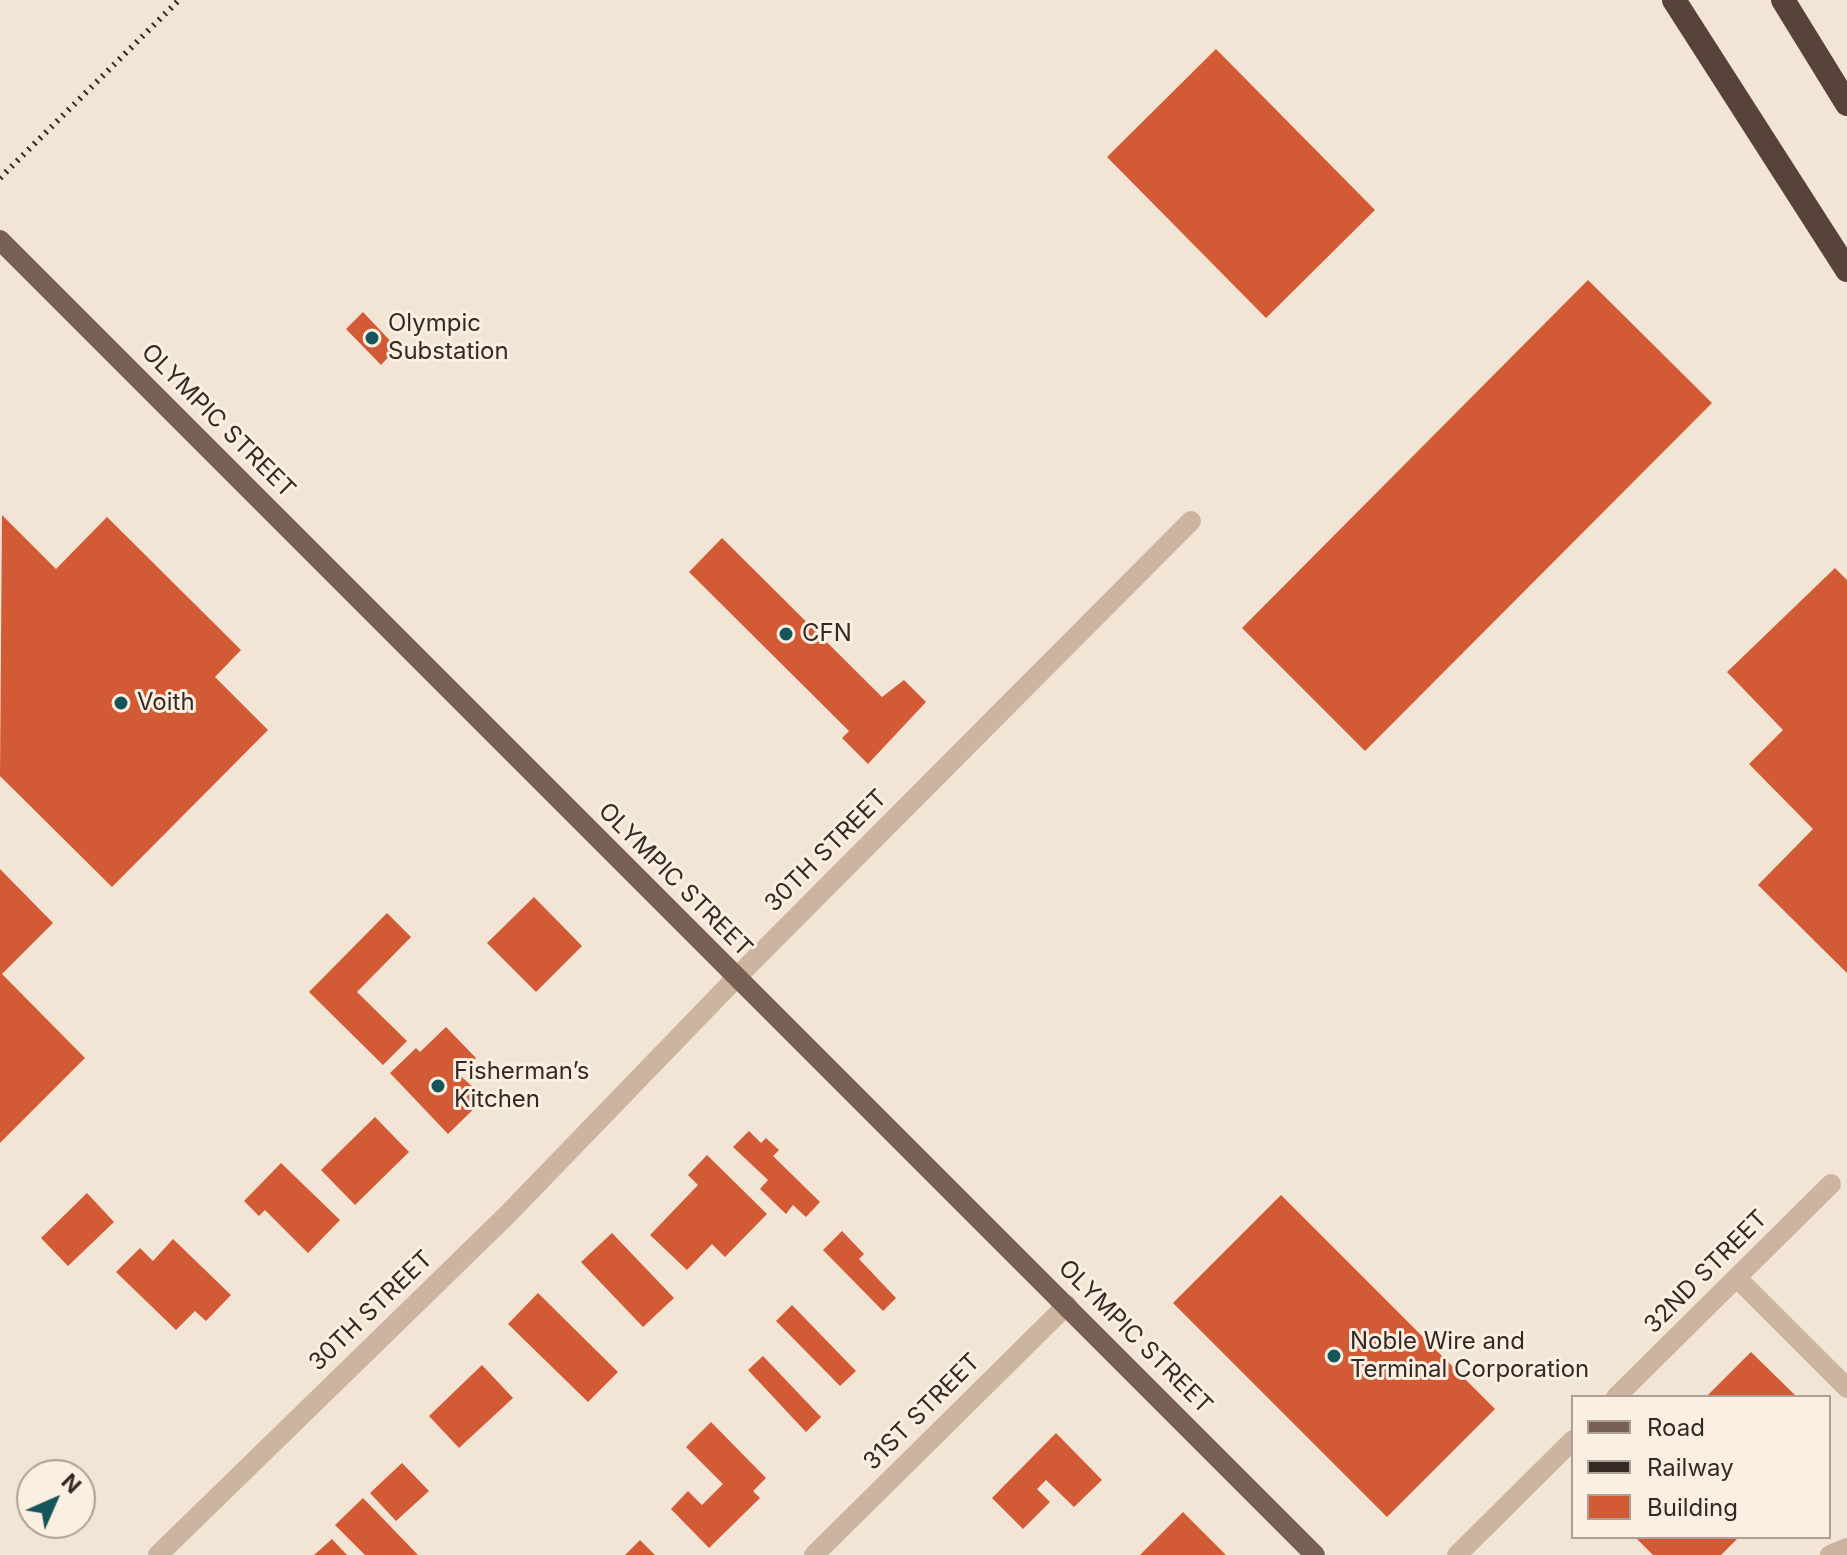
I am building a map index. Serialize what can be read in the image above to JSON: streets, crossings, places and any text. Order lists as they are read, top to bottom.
{
  "streets": {
    "main road": ["OLYMPIC STREET"],
    "street": ["30TH STREET", "32ND STREET", "31ST STREET"]
  },
  "crossings": [
    ["OLYMPIC STREET", "30TH STREET"],
    ["OLYMPIC STREET", "31ST STREET"]
  ],
  "places": [
    "Olympic Substation",
    "CFN",
    "Voith",
    "Fisherman’s Kitchen",
    "Noble Wire and Terminal Corporation"
  ],
  "legend": ["Road", "Railway", "Building"],
  "north": "top right"
}
